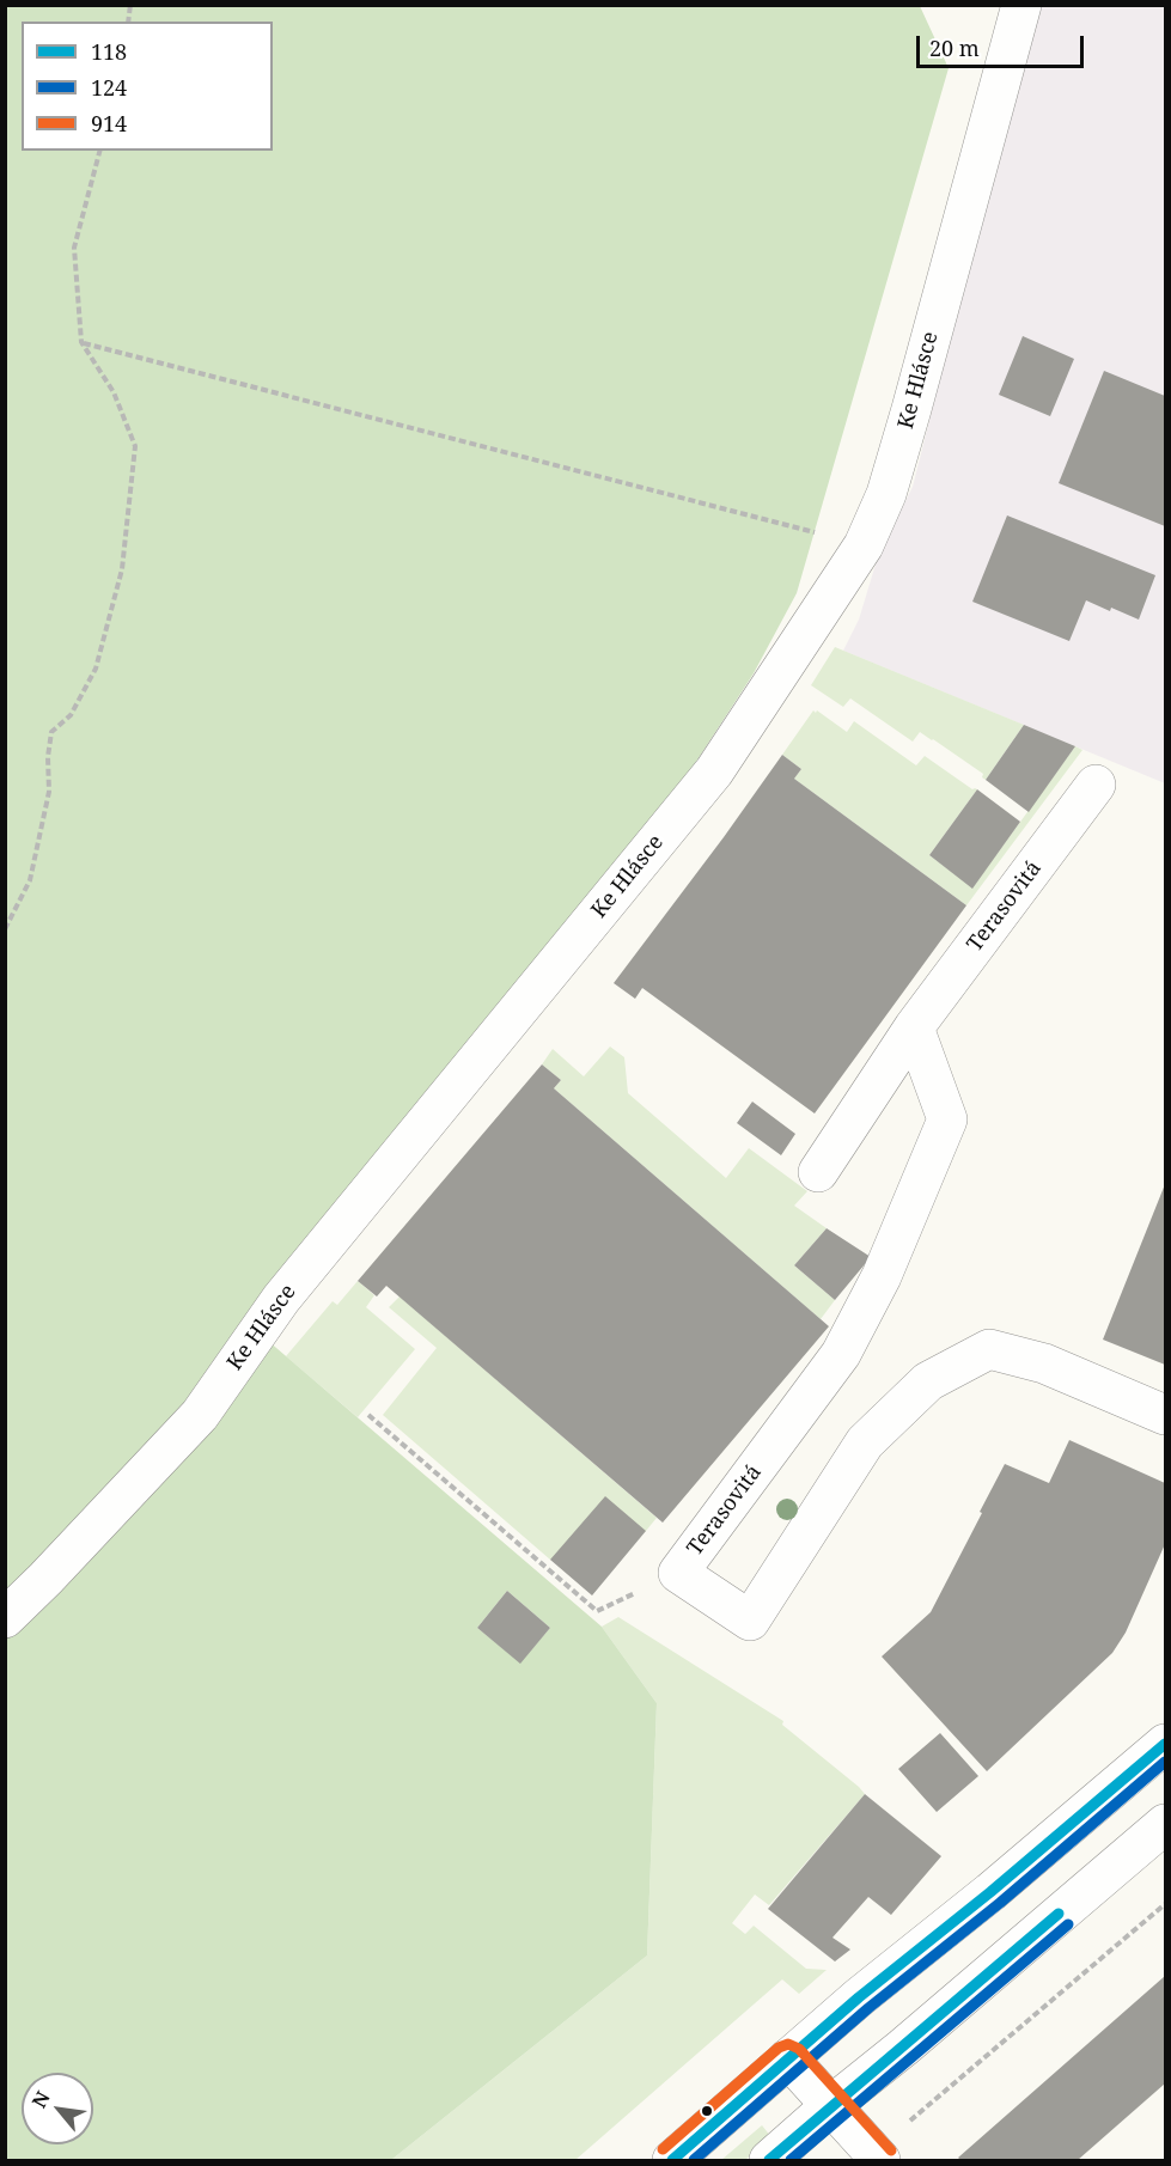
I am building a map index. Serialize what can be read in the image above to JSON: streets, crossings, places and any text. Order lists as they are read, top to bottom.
{
  "streets": {
    "street": ["Ke Hlásce", "Terasovitá"]
  },
  "lines": ["transit line 118", "transit line 124", "transit line 914"],
  "legend": ["118", "124", "914"],
  "scale_bar": "20 m",
  "north": "top left"
}
